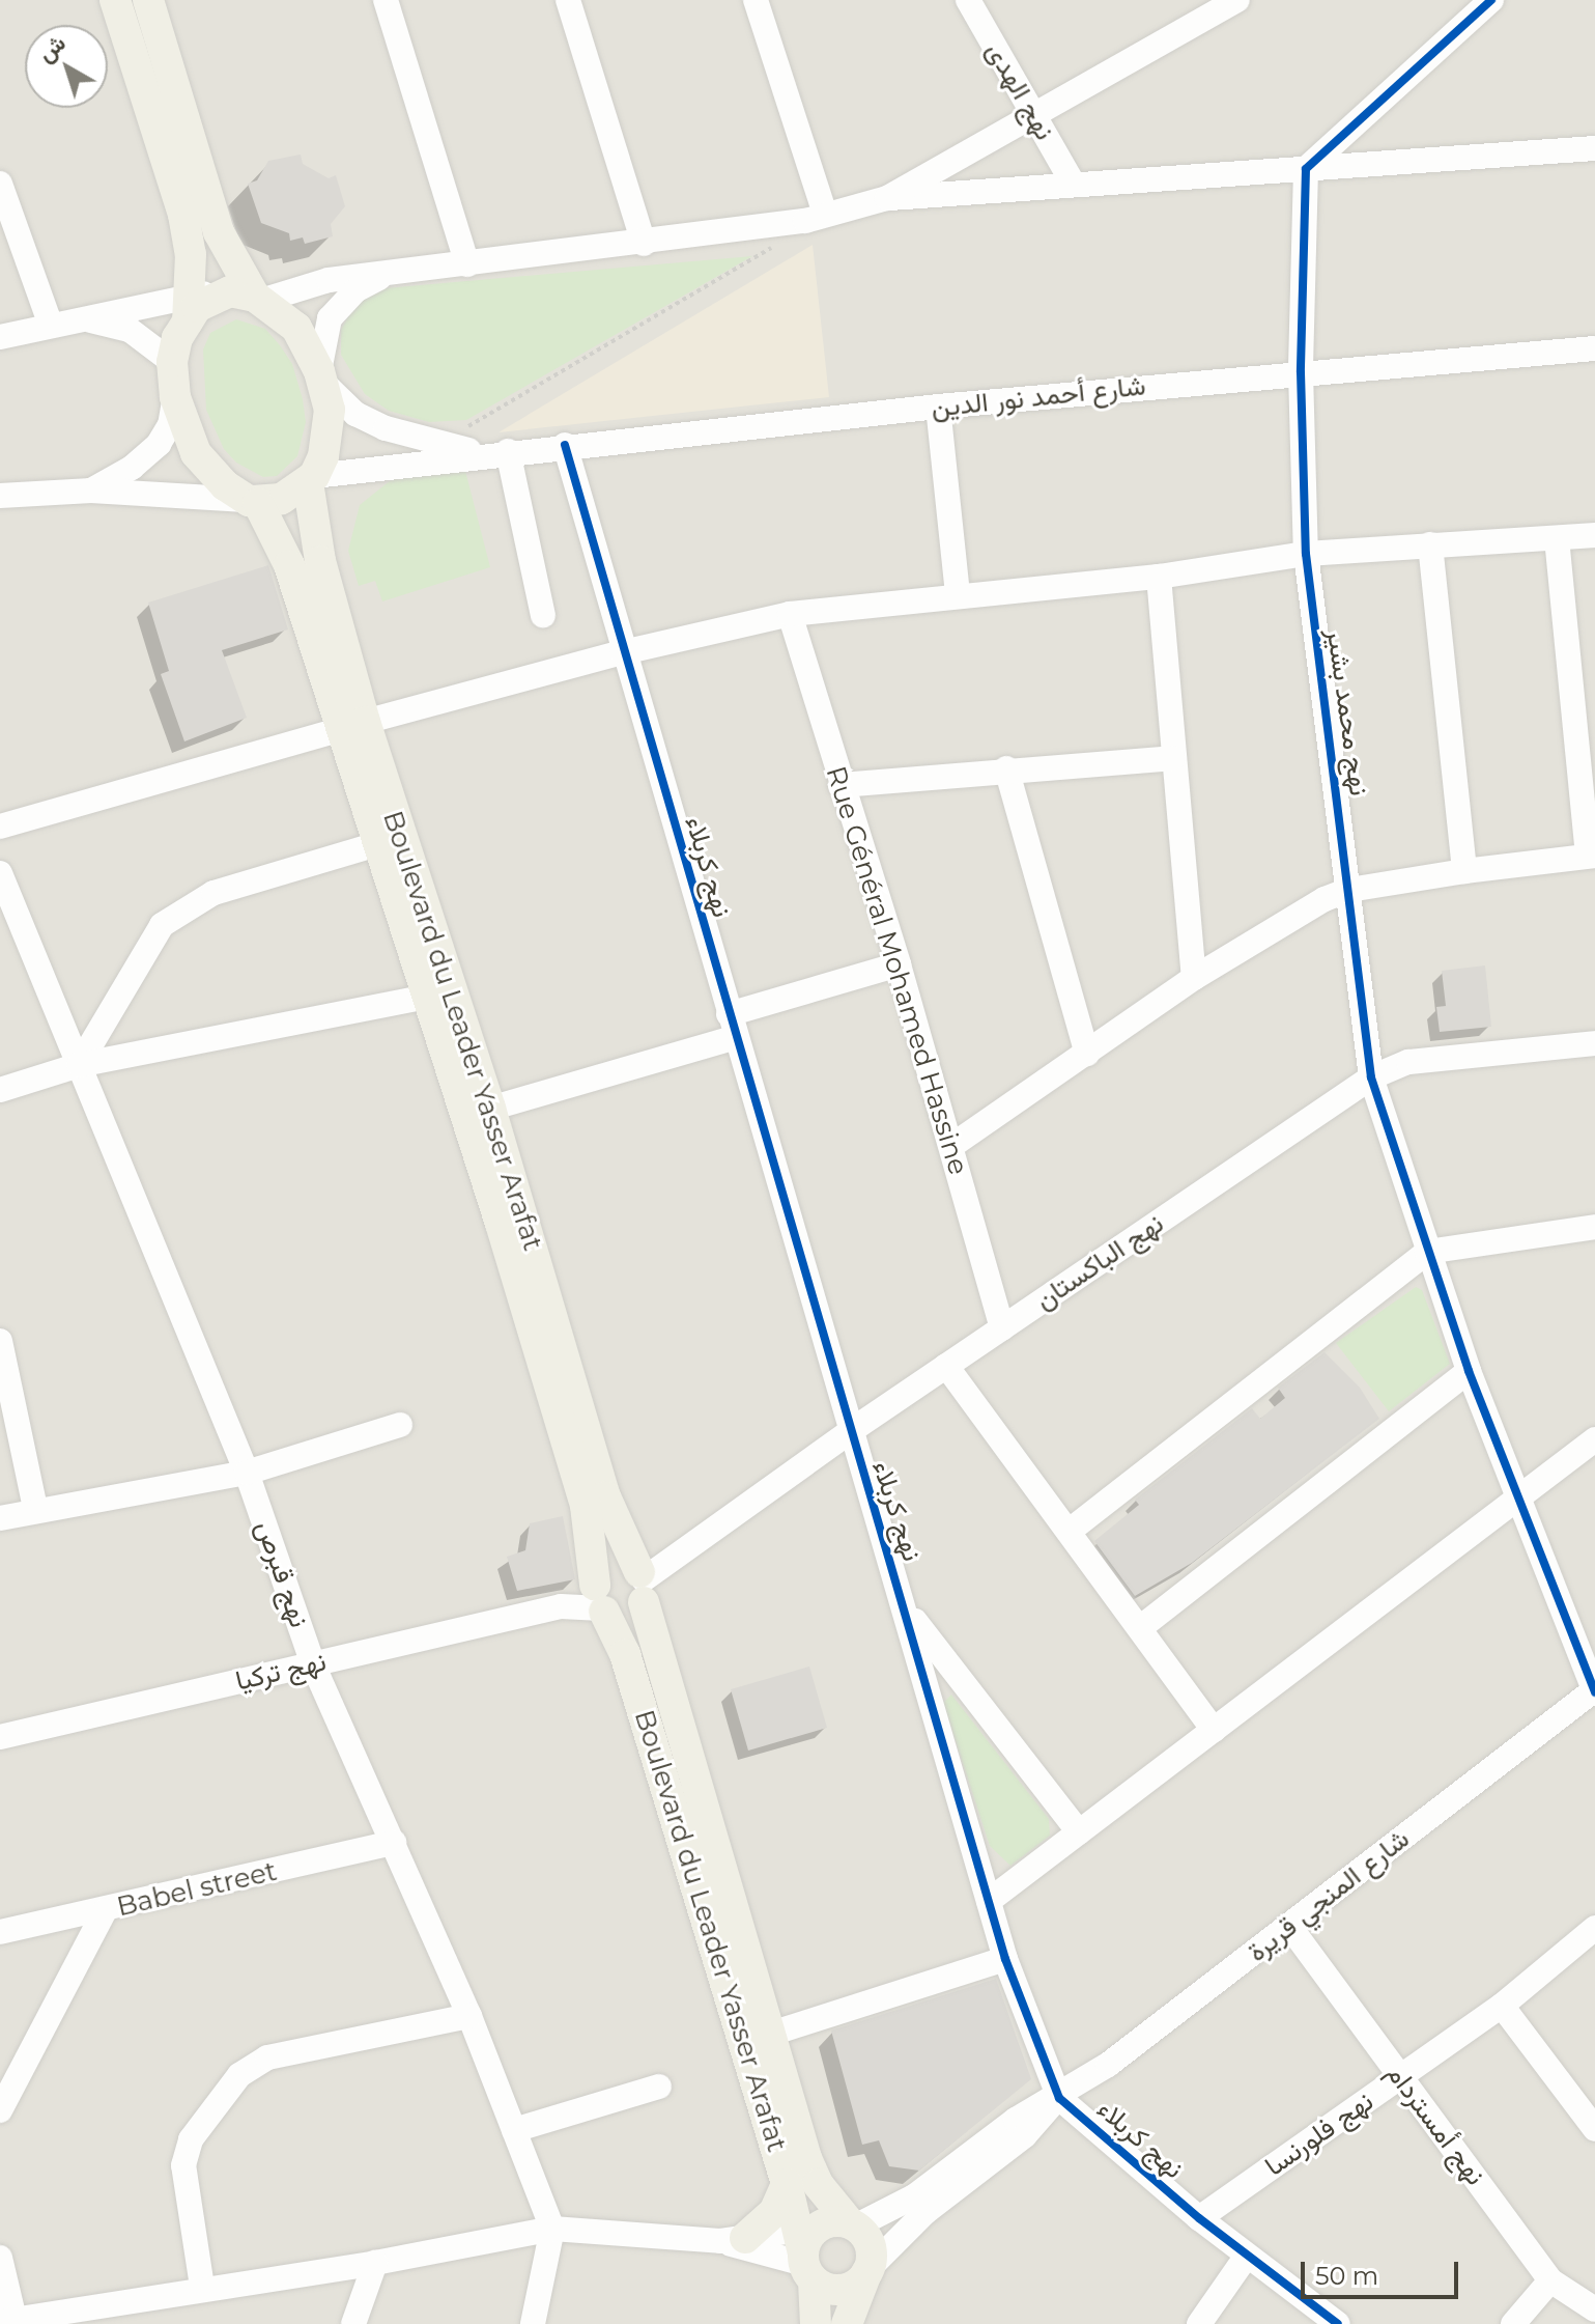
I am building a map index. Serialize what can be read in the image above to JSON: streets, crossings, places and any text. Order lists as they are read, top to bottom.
{
  "streets": {
    "main road": ["Boulevard du Leader Yasser Arafat"],
    "street": [
      "نهج الهدى",
      "شارع أحمد نور الدين",
      "نهج محمد بشير",
      "نهج كربلاء",
      "Rue Général Mohamed Hassine",
      "نهج الباكستان",
      "نهج قبرص",
      "نهج تركيا",
      "Babel street",
      "شارع المنجي قريرة",
      "نهج أمستردام",
      "نهج فلورنسا"
    ]
  },
  "crossings": [
    ["شارع أحمد نور الدين", "نهج محمد بشير"],
    ["شارع أحمد نور الدين", "نهج كربلاء"],
    ["شارع أحمد نور الدين", "Boulevard du Leader Yasser Arafat"],
    ["نهج محمد بشير", "نهج الباكستان"],
    ["نهج محمد بشير", "شارع المنجي قريرة"],
    ["نهج كربلاء", "نهج الباكستان"],
    ["نهج كربلاء", "شارع المنجي قريرة"],
    ["نهج كربلاء", "نهج فلورنسا"],
    ["Rue Général Mohamed Hassine", "نهج الباكستان"],
    ["Boulevard du Leader Yasser Arafat", "نهج الباكستان"],
    ["Boulevard du Leader Yasser Arafat", "نهج تركيا"],
    ["Boulevard du Leader Yasser Arafat", "شارع المنجي قريرة"],
    ["نهج قبرص", "نهج تركيا"],
    ["نهج قبرص", "Babel street"],
    ["شارع المنجي قريرة", "نهج أمستردام"],
    ["نهج أمستردام", "نهج فلورنسا"]
  ],
  "scale_bar": "50 m",
  "north": "top left"
}
